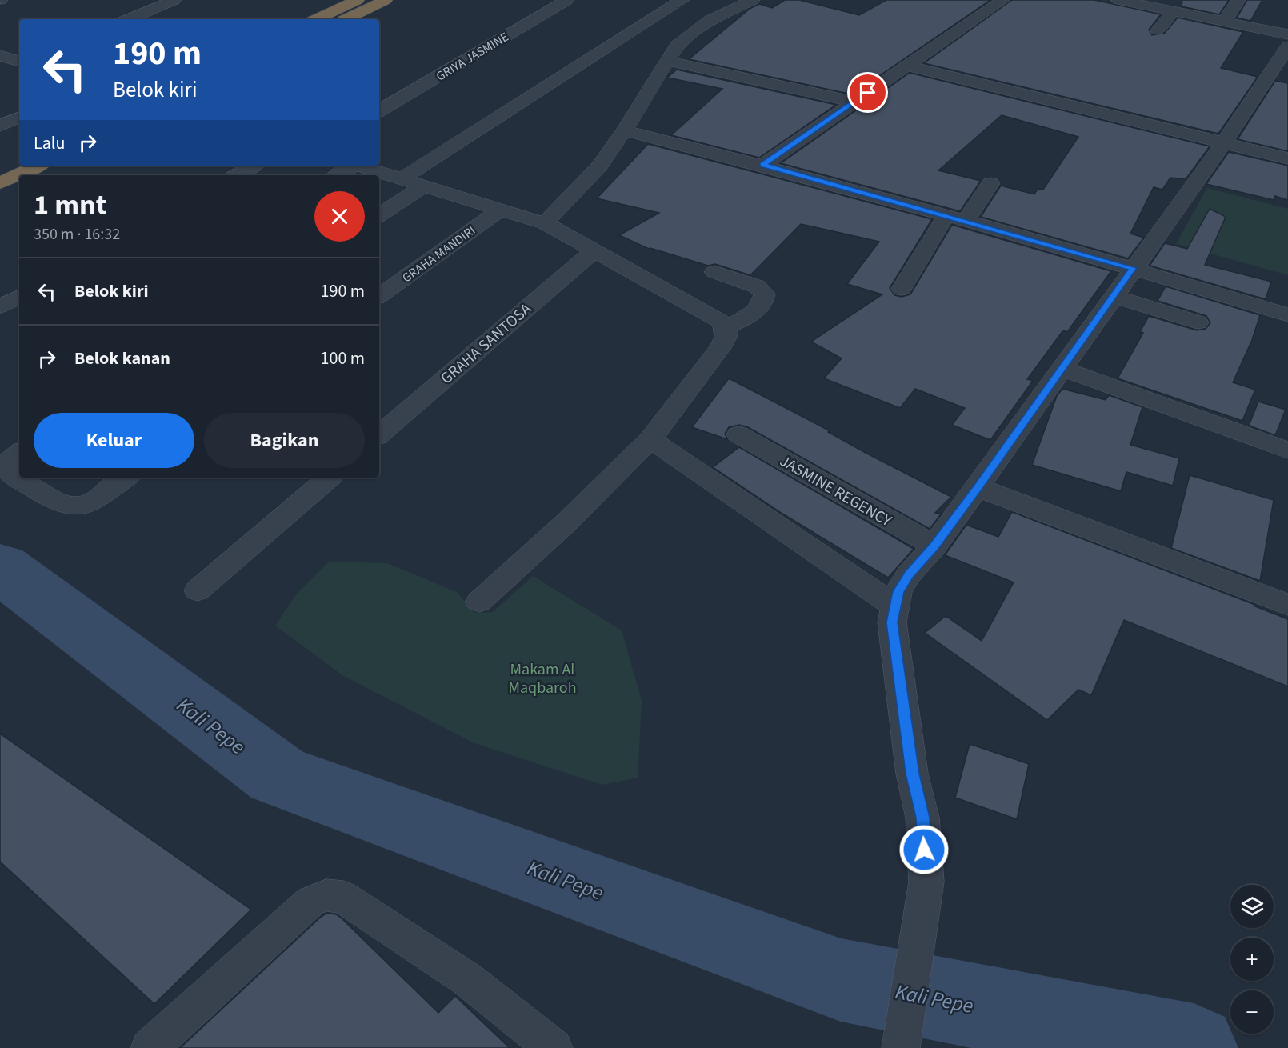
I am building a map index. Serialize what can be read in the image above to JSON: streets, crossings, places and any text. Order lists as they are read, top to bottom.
{
  "streets": {
    "street": [
      "GRIYA JASMINE",
      "GRAHA MANDIRI",
      "GRAHA SANTOSA",
      "JASMINE REGENCY"
    ]
  },
  "water": ["Kali Pepe"],
  "parks": ["Makam Al Maqbaroh"],
  "page": {
    "turn": ["190 m", "Belok kiri"],
    "then": "Lalu",
    "heading": ["1 mnt", "350 m · 16:32"],
    "list": [
      {
        "name": "Belok kiri",
        "value": "190 m"
      },
      {
        "name": "Belok kanan",
        "value": "100 m"
      }
    ],
    "buttons": ["Keluar", "Bagikan"],
    "map_buttons": ["+", "−"]
  }
}
